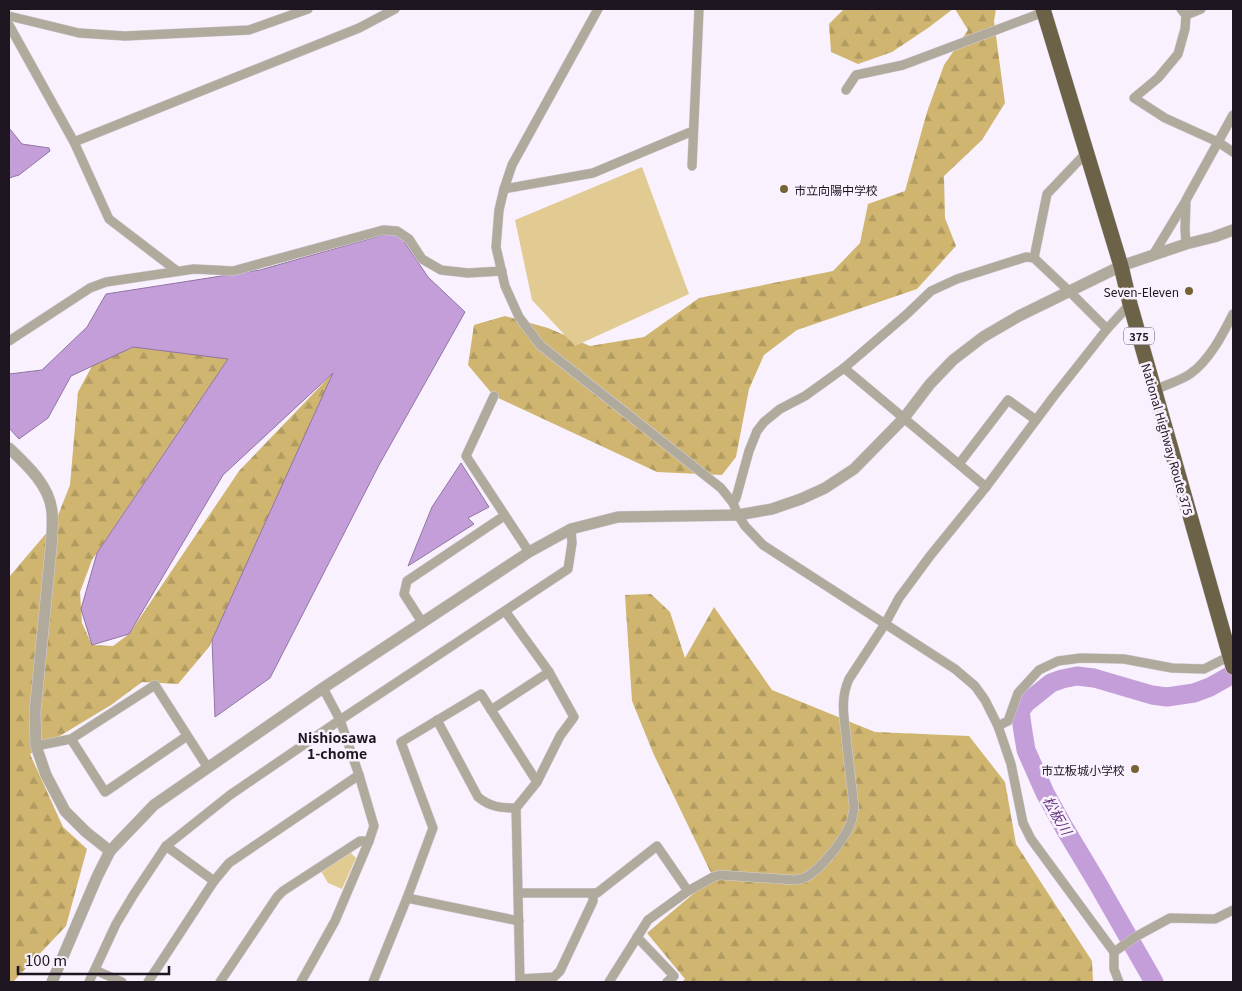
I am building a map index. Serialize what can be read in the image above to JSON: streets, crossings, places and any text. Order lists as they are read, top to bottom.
{
  "streets": {
    "highway": ["375", "National Highway Route 375"]
  },
  "districts": ["Nishiosawa 1-chome"],
  "water": ["松板川"],
  "places": ["市立向陽中学校", "Seven-Eleven", "市立板城小学校"],
  "scale_bar": "100 m"
}
